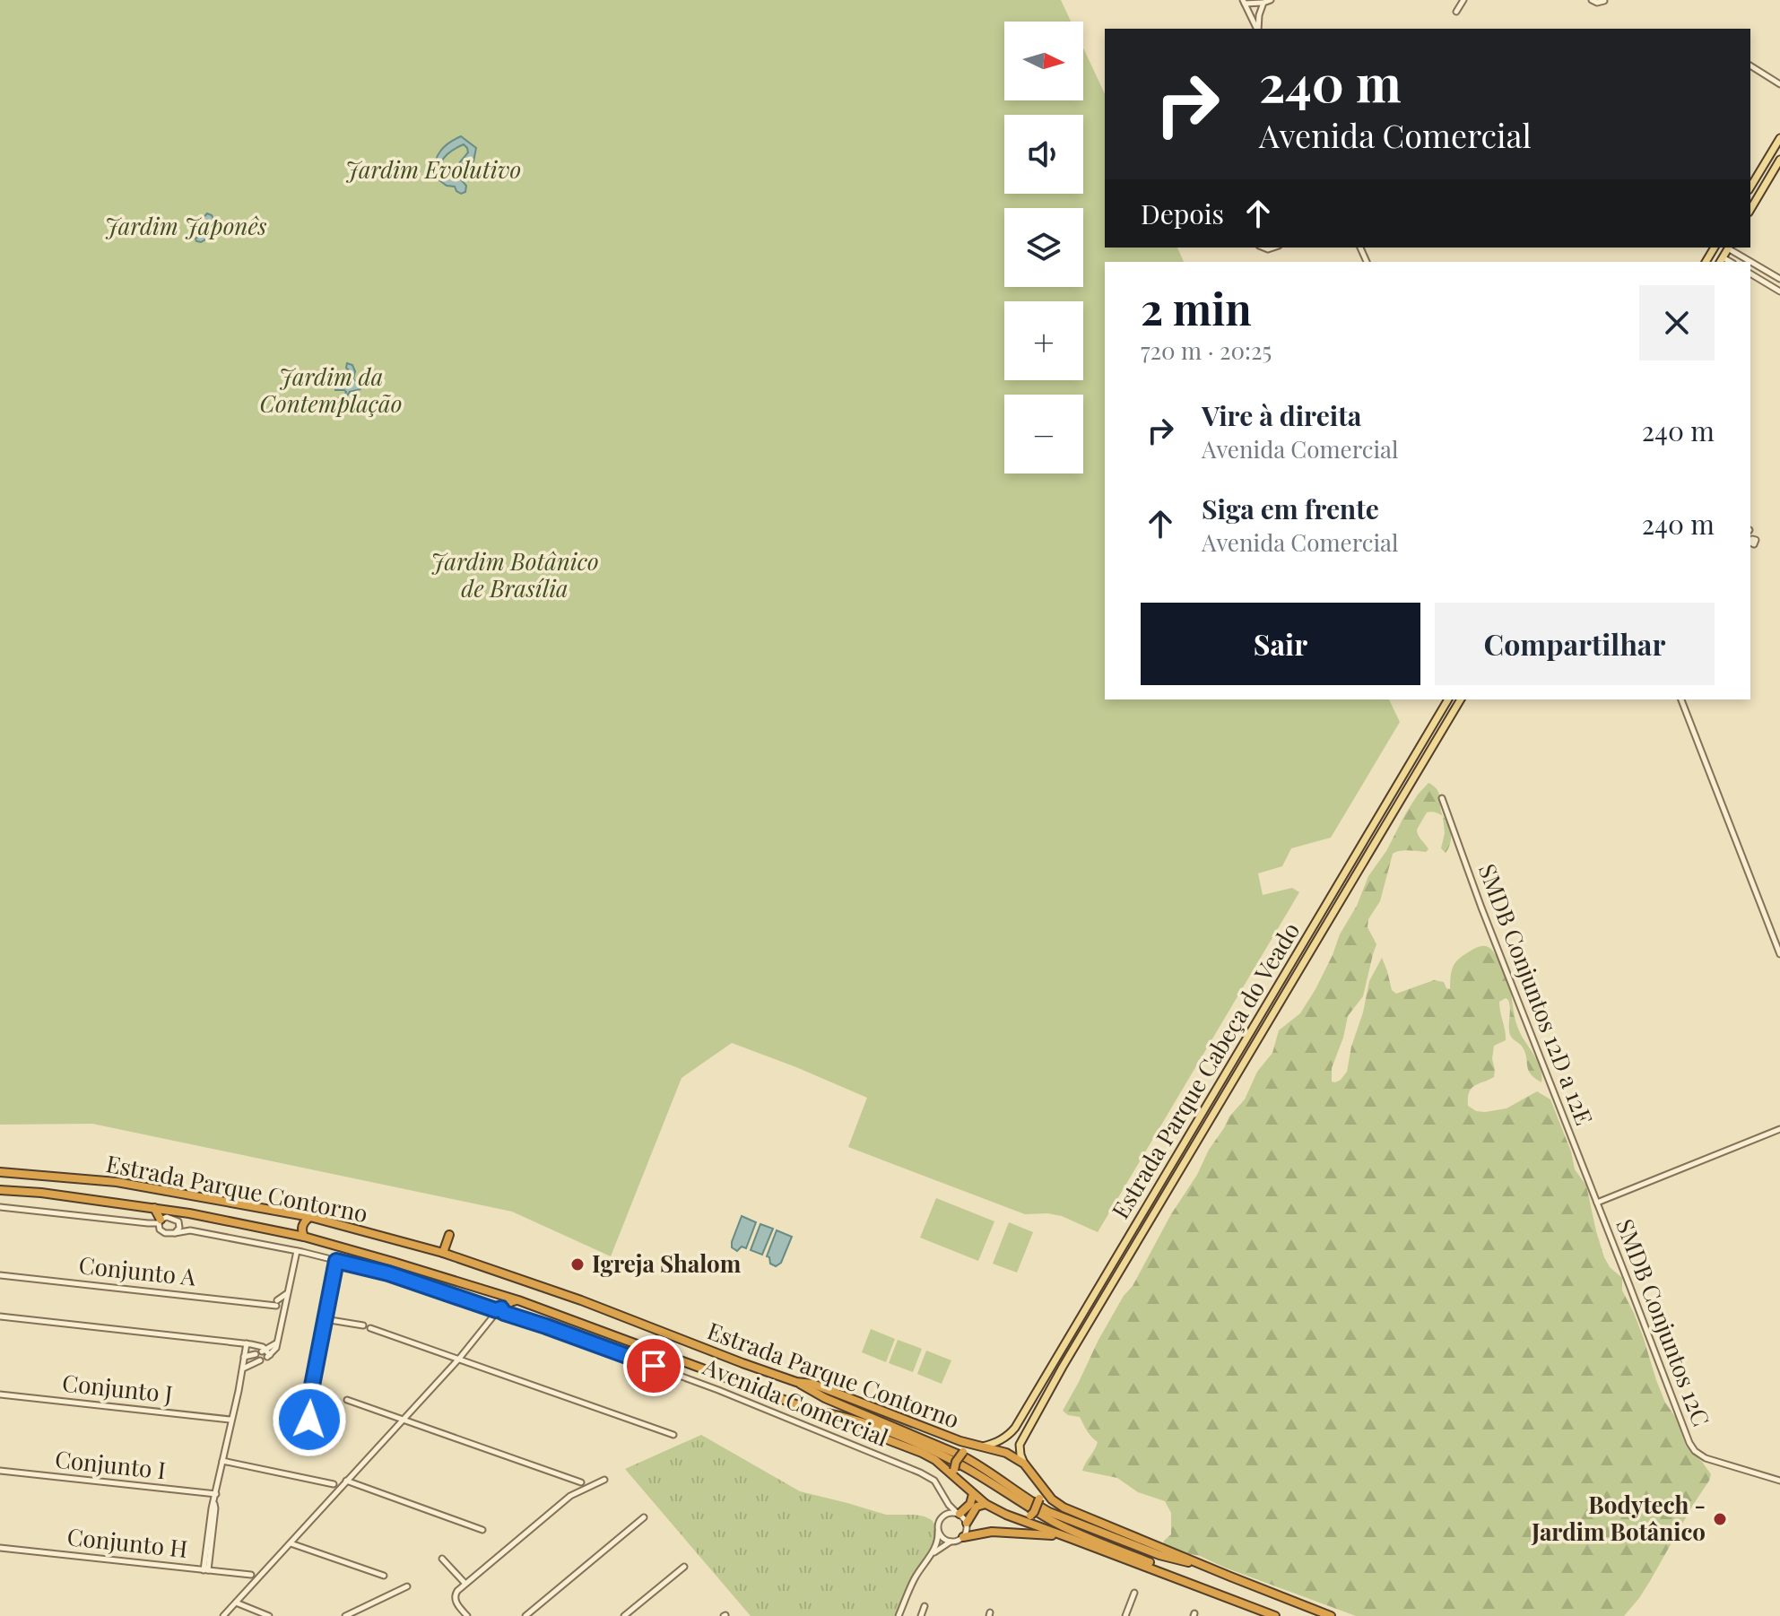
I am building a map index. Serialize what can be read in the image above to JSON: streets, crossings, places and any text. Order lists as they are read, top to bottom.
{
  "streets": {
    "highway": ["Estrada Parque Contorno"],
    "main road": ["Estrada Parque Cabeça do Veado"],
    "street": [
      "SMDB Conjuntos 12D a 12E",
      "Conjunto A",
      "SMDB Conjuntos 12C",
      "Conjunto J",
      "Avenida Comercial",
      "Conjunto I",
      "Conjunto H"
    ]
  },
  "crossings": [
    ["SMDB Conjuntos 12D a 12E", "SMDB Conjuntos 12C"],
    ["Estrada Parque Cabeça do Veado", "Estrada Parque Contorno"]
  ],
  "parks": [
    "Jardim Evolutivo",
    "Jardim Japonês",
    "Jardim da Contemplação",
    "Jardim Botânico de Brasília"
  ],
  "places": ["Igreja Shalom", "Bodytech - Jardim Botânico"],
  "north": "right",
  "page": {
    "map_buttons": ["+", "−"],
    "turn": ["240 m", "Avenida Comercial"],
    "then": "Depois",
    "heading": ["2 min", "720 m · 20:25"],
    "list": [
      {
        "name": "Vire à direita",
        "note": "Avenida Comercial",
        "value": "240 m"
      },
      {
        "name": "Siga em frente",
        "note": "Avenida Comercial",
        "value": "240 m"
      }
    ],
    "buttons": ["Sair", "Compartilhar"]
  }
}
